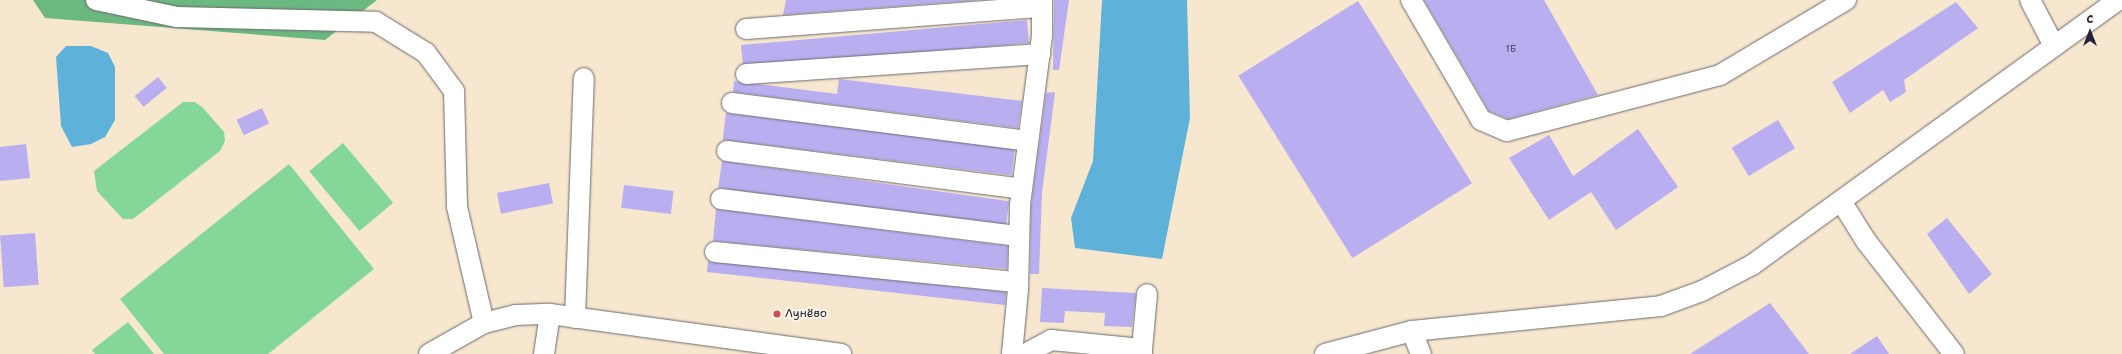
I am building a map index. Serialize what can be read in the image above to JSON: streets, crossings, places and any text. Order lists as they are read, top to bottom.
{
  "places": ["Лунёво"],
  "house_numbers": ["1Б"],
  "north": "top"
}
